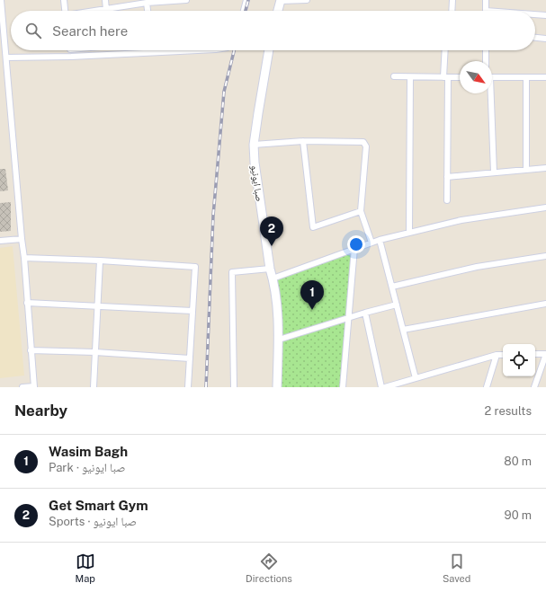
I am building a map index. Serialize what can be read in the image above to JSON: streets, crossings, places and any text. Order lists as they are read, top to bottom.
{
  "streets": {
    "main road": ["صبا ایونیو"]
  },
  "north": "bottom right",
  "page": {
    "search": "Search here",
    "pins": ["2", "1"],
    "heading": ["Nearby", "2 results"],
    "list": [
      {
        "mark": "1",
        "name": "Wasim Bagh",
        "note": "Park · صبا ایونیو",
        "value": "80 m"
      },
      {
        "mark": "2",
        "name": "Get Smart Gym",
        "note": "Sports · صبا ایونیو",
        "value": "90 m"
      }
    ],
    "nav": ["Map", "Directions", "Saved"]
  }
}
